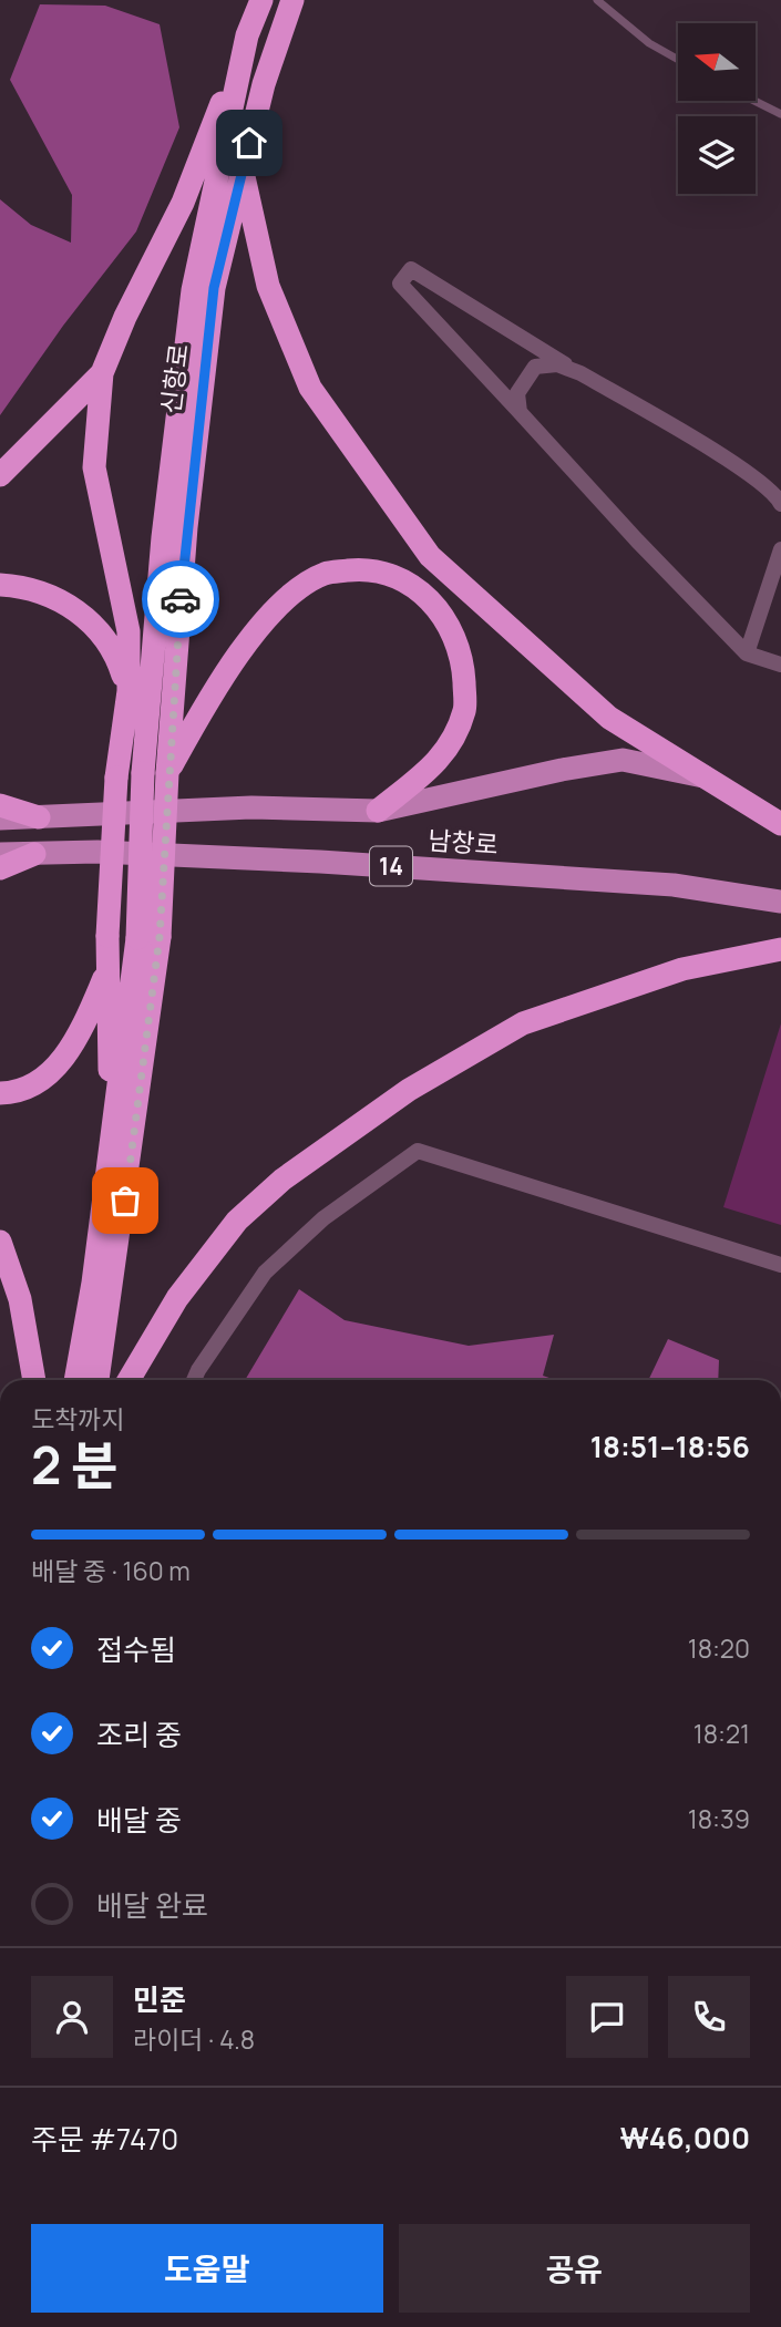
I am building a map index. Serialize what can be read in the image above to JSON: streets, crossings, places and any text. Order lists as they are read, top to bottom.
{
  "streets": {
    "highway": ["신항로"],
    "main road": ["남창로", "14"]
  },
  "north": "left",
  "page": {
    "heading": ["2 분", "도착까지", "18:51–18:56"],
    "panel": [
      "민준",
      "라이더 · 4.8",
      "주문 #7470",
      "₩46,000"
    ],
    "bar": "배달 중 · 160 m",
    "list": [
      ["접수됨", "18:20"],
      ["조리 중", "18:21"],
      ["배달 중", "18:39"],
      "배달 완료"
    ],
    "buttons": ["도움말", "공유"]
  }
}
